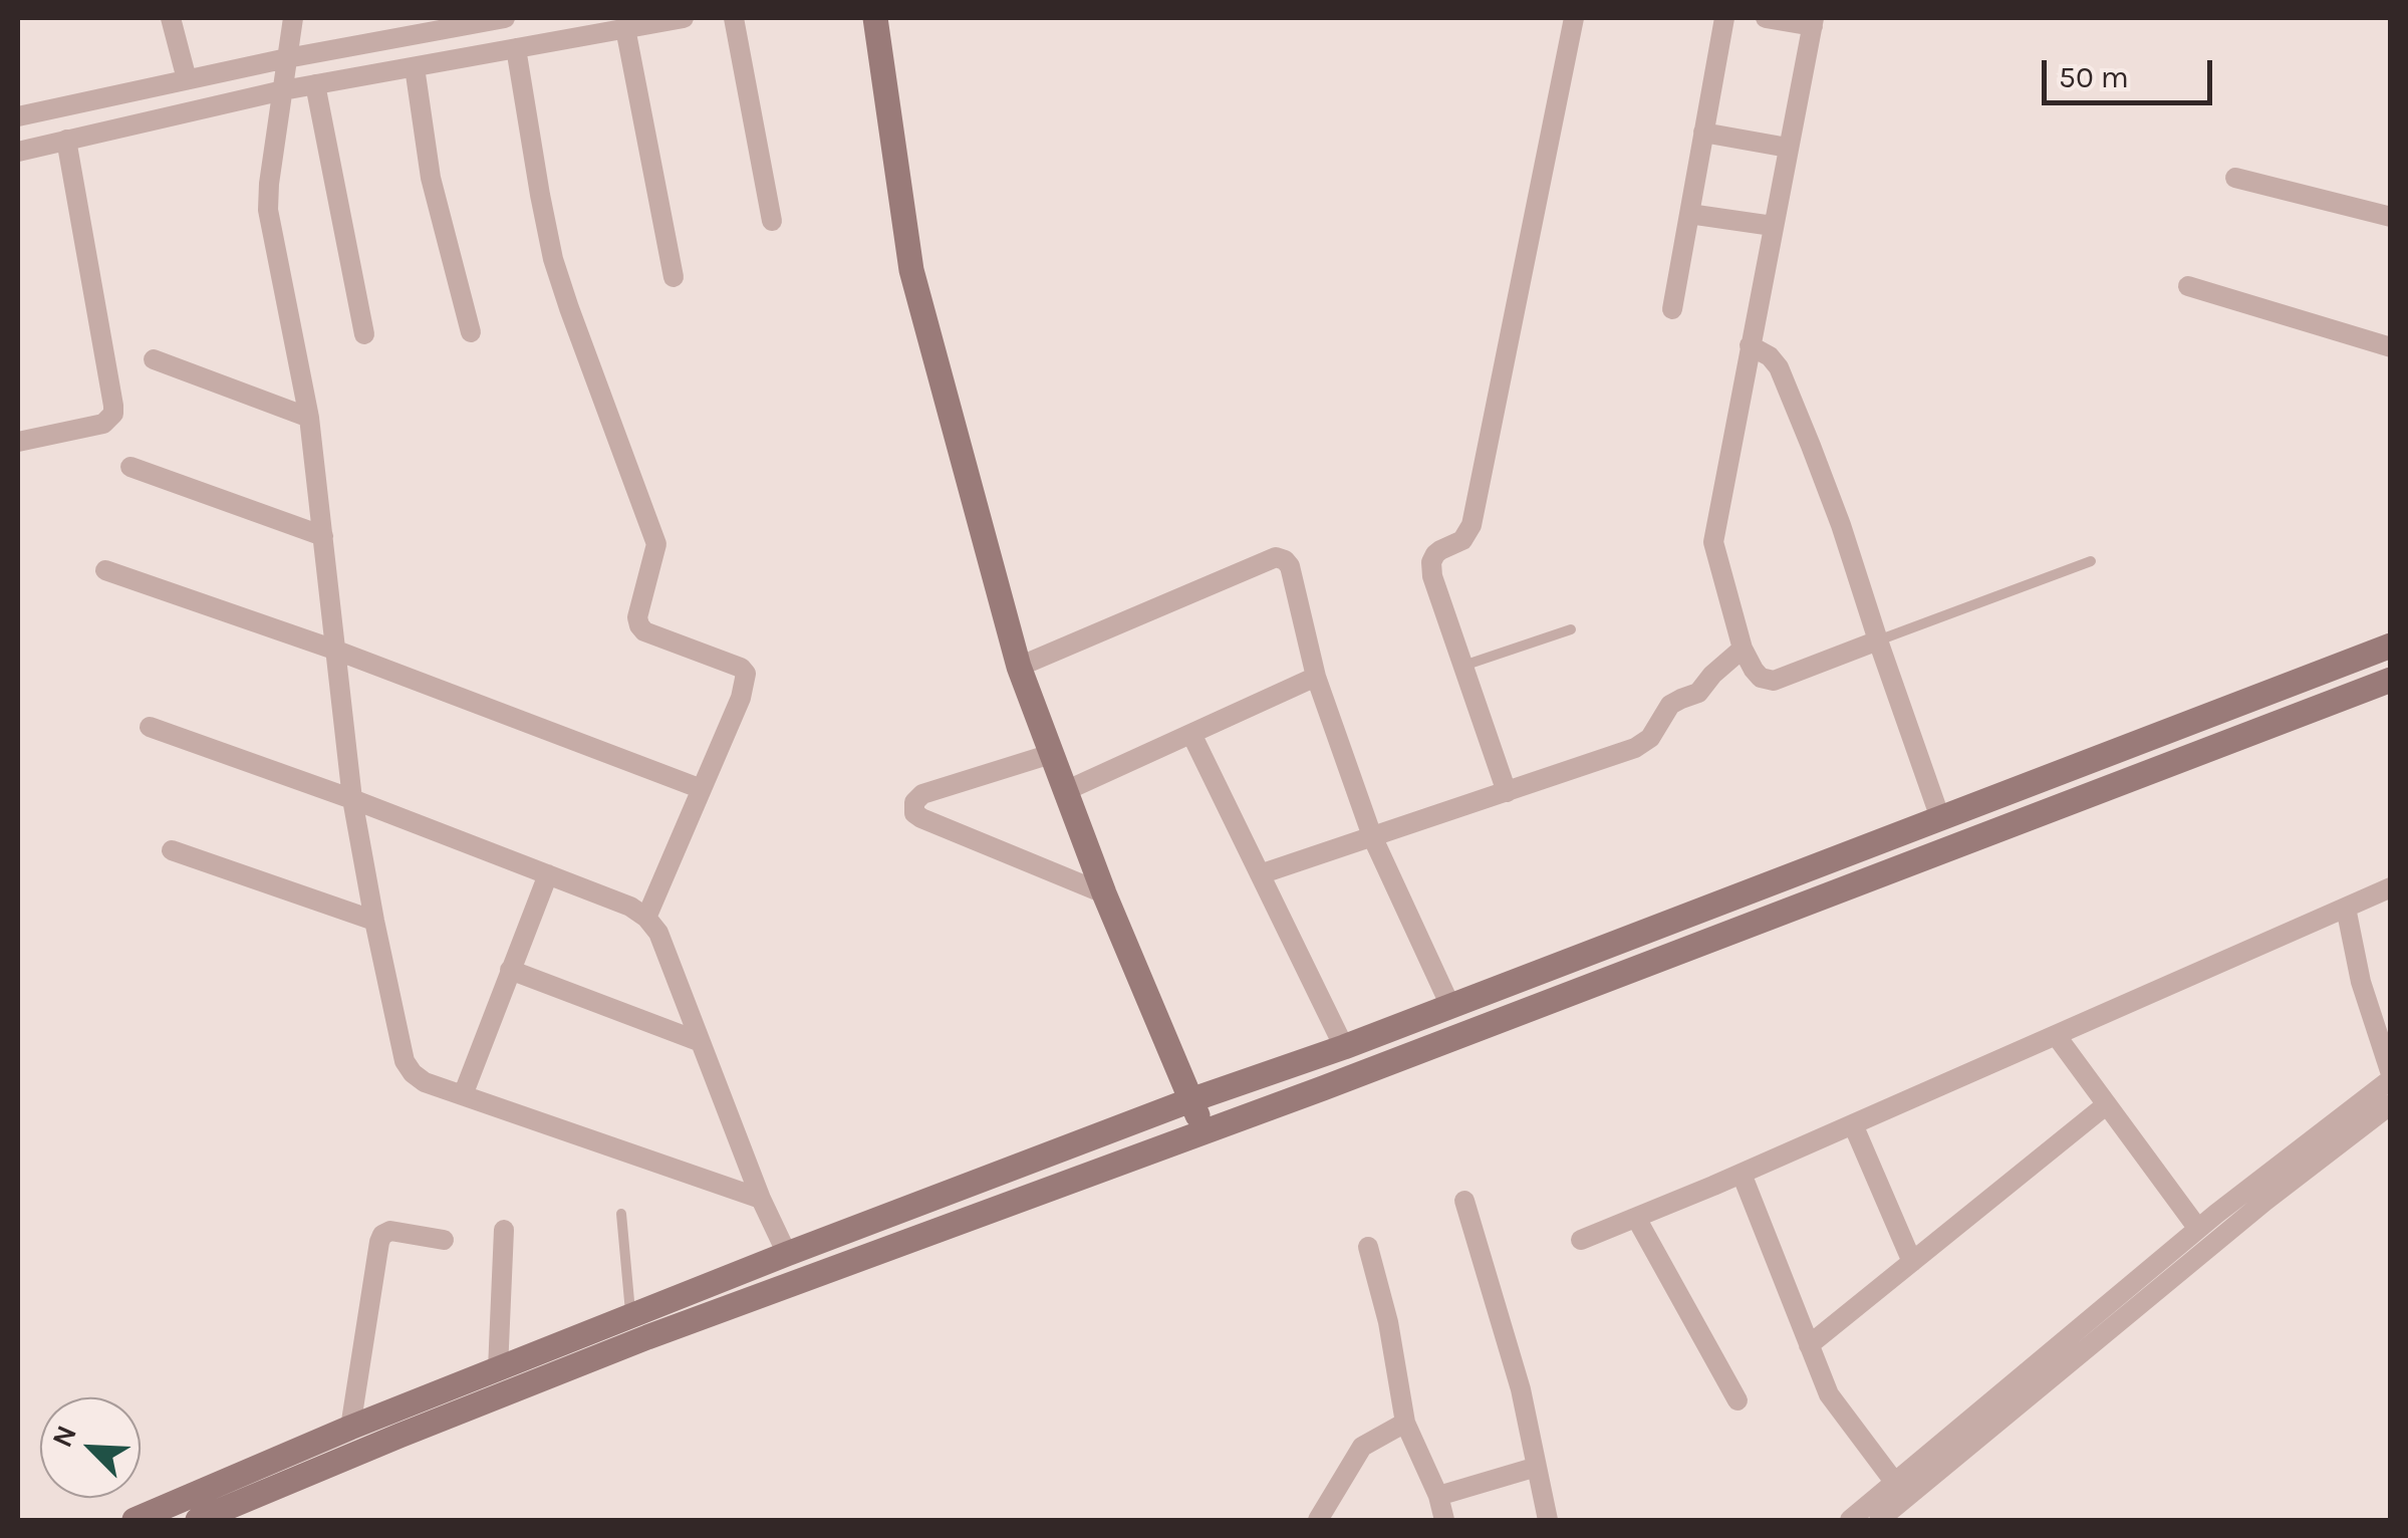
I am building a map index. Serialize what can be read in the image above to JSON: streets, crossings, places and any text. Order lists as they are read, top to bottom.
{
  "scale_bar": "50 m",
  "north": "top left"
}
